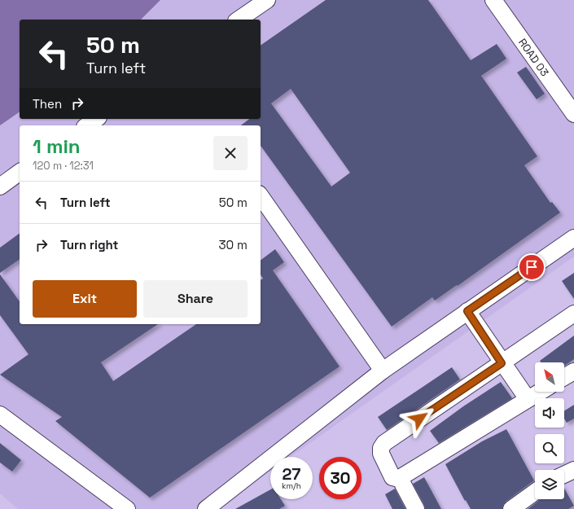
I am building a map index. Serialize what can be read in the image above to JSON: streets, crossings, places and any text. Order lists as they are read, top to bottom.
{
  "streets": {
    "street": ["ROAD 03"]
  },
  "north": "top left",
  "page": {
    "turn": ["50 m", "Turn left"],
    "then": "Then",
    "heading": ["1 min", "120 m · 12:31"],
    "list": [
      {
        "name": "Turn left",
        "value": "50 m"
      },
      {
        "name": "Turn right",
        "value": "30 m"
      }
    ],
    "buttons": ["Exit", "Share"],
    "speed": "27 km/h",
    "limit": "30"
  }
}
